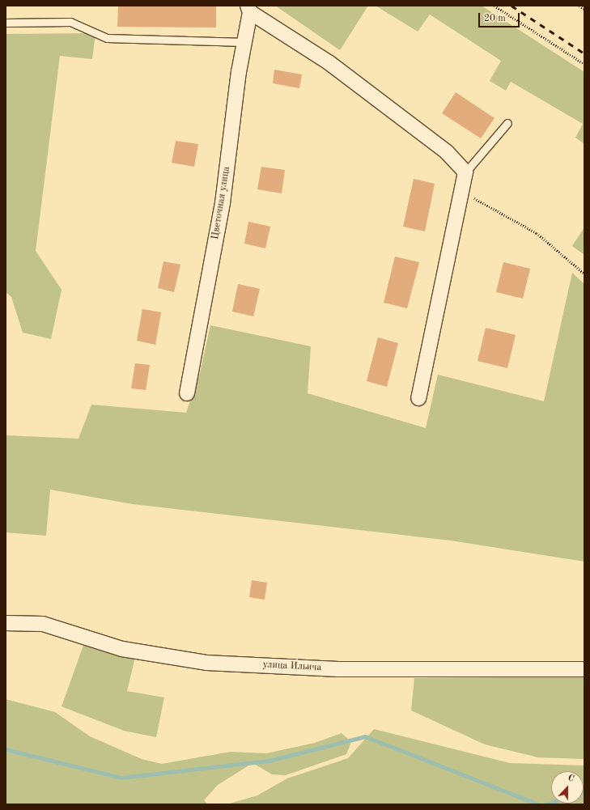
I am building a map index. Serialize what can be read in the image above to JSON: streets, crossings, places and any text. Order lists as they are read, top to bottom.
{
  "streets": {
    "street": ["Цветочная улица", "улица Ильича"]
  },
  "scale_bar": "20 m",
  "north": "top"
}
